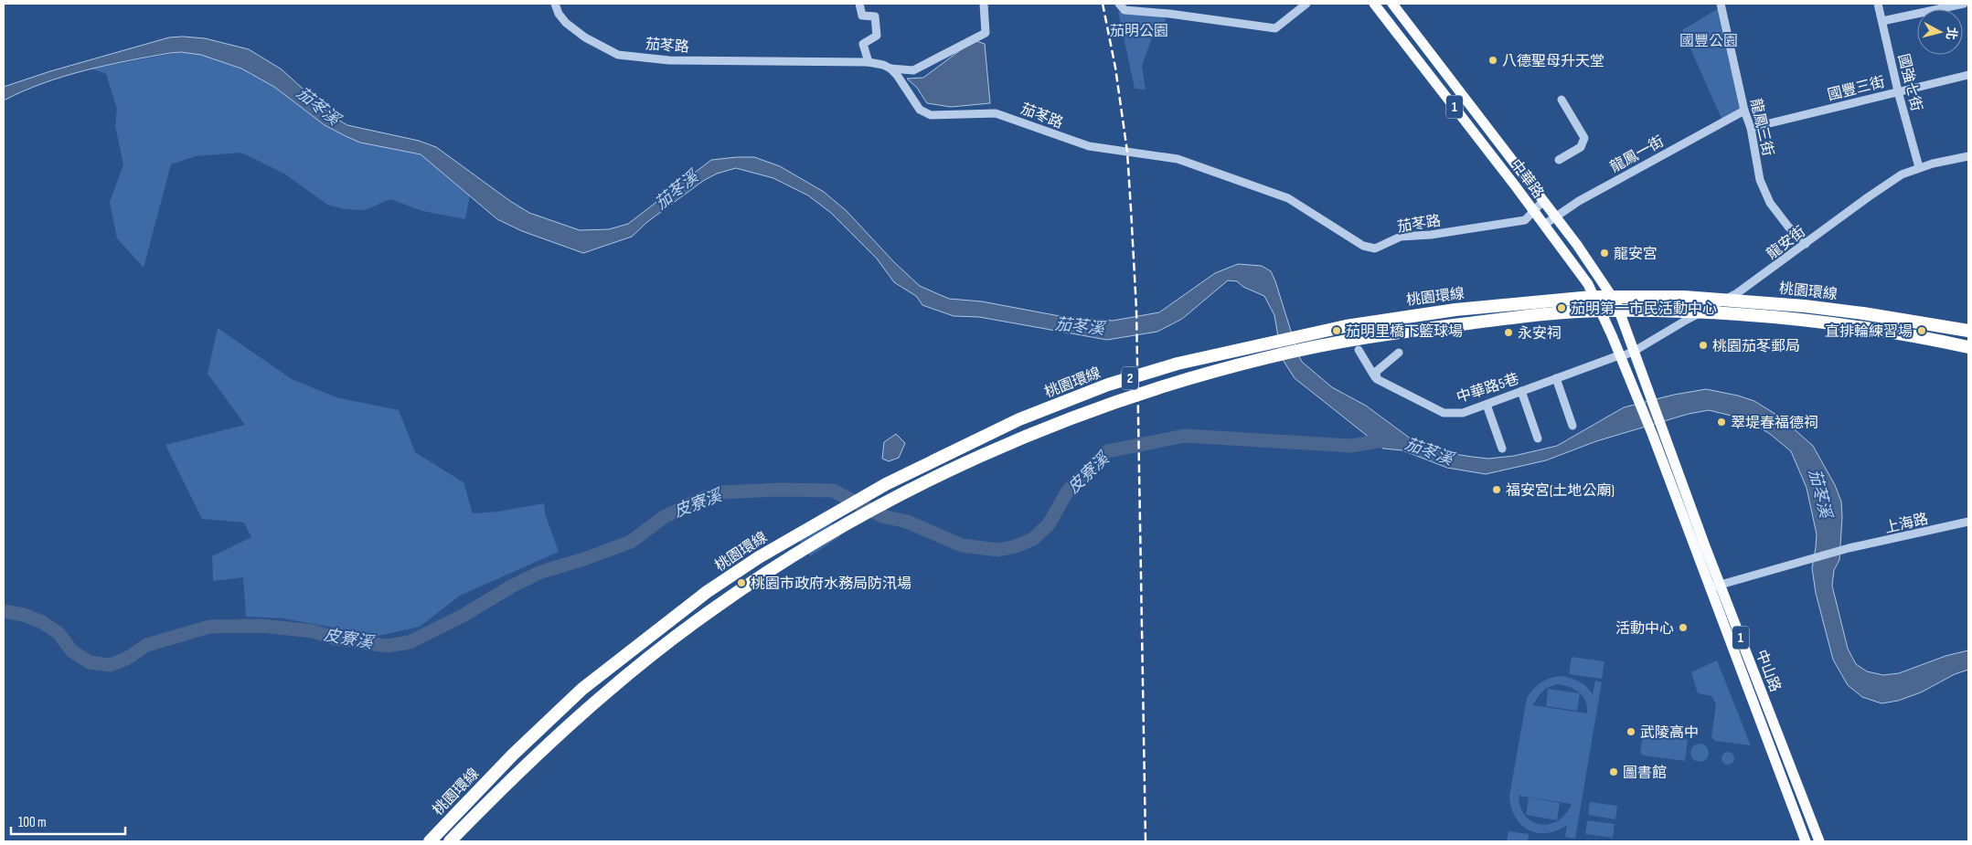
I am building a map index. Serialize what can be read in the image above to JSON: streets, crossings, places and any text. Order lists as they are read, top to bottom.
{
  "streets": {
    "highway": ["桃園環線", "2"],
    "main road": ["1", "中華路", "中山路"],
    "street": [
      "茄苳路",
      "國強七街",
      "國豐三街",
      "龍鳳三街",
      "龍鳳一街",
      "龍安街",
      "中華路5巷",
      "上海路"
    ]
  },
  "crossings": [
    ["茄苳路", "中華路"],
    ["國強七街", "國豐三街"],
    ["國強七街", "龍安街"],
    ["國豐三街", "龍鳳三街"],
    ["龍鳳三街", "龍鳳一街"],
    ["龍鳳三街", "龍安街"],
    ["龍鳳一街", "中華路"],
    ["中華路", "龍安街"],
    ["中華路", "中華路5巷"],
    ["中華路", "中山路"],
    ["龍安街", "中華路5巷"],
    ["上海路", "中山路"]
  ],
  "water": ["茄苳溪", "皮寮溪"],
  "parks": ["茄明公園", "國豐公園"],
  "places": [
    "八德聖母升天堂",
    "龍安宮",
    "茄明第一市民活動中心",
    "茄明里橋下籃球場",
    "直排輪練習場",
    "永安祠",
    "桃園茄苳郵局",
    "翠堤春福德祠",
    "福安宮(土地公廟)",
    "桃園市政府水務局防汛場",
    "活動中心",
    "武陵高中",
    "圖書館"
  ],
  "scale_bar": "100 m",
  "north": "right"
}
